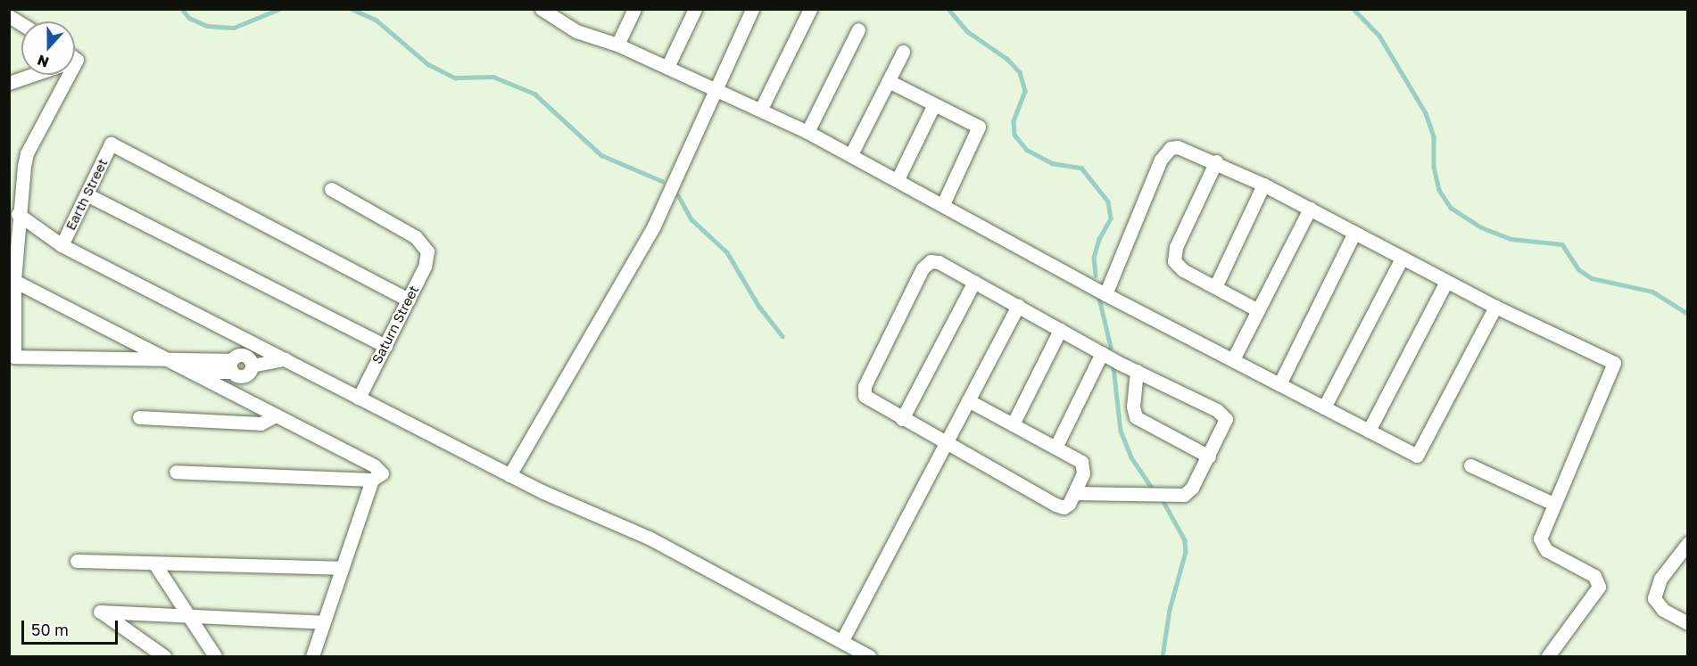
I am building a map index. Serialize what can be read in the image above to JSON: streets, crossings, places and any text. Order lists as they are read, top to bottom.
{
  "streets": {
    "street": ["Earth Street", "Saturn Street"]
  },
  "crossings": [
    ["Earth Street", "Saturn Street"]
  ],
  "scale_bar": "50 m",
  "north": "bottom"
}
